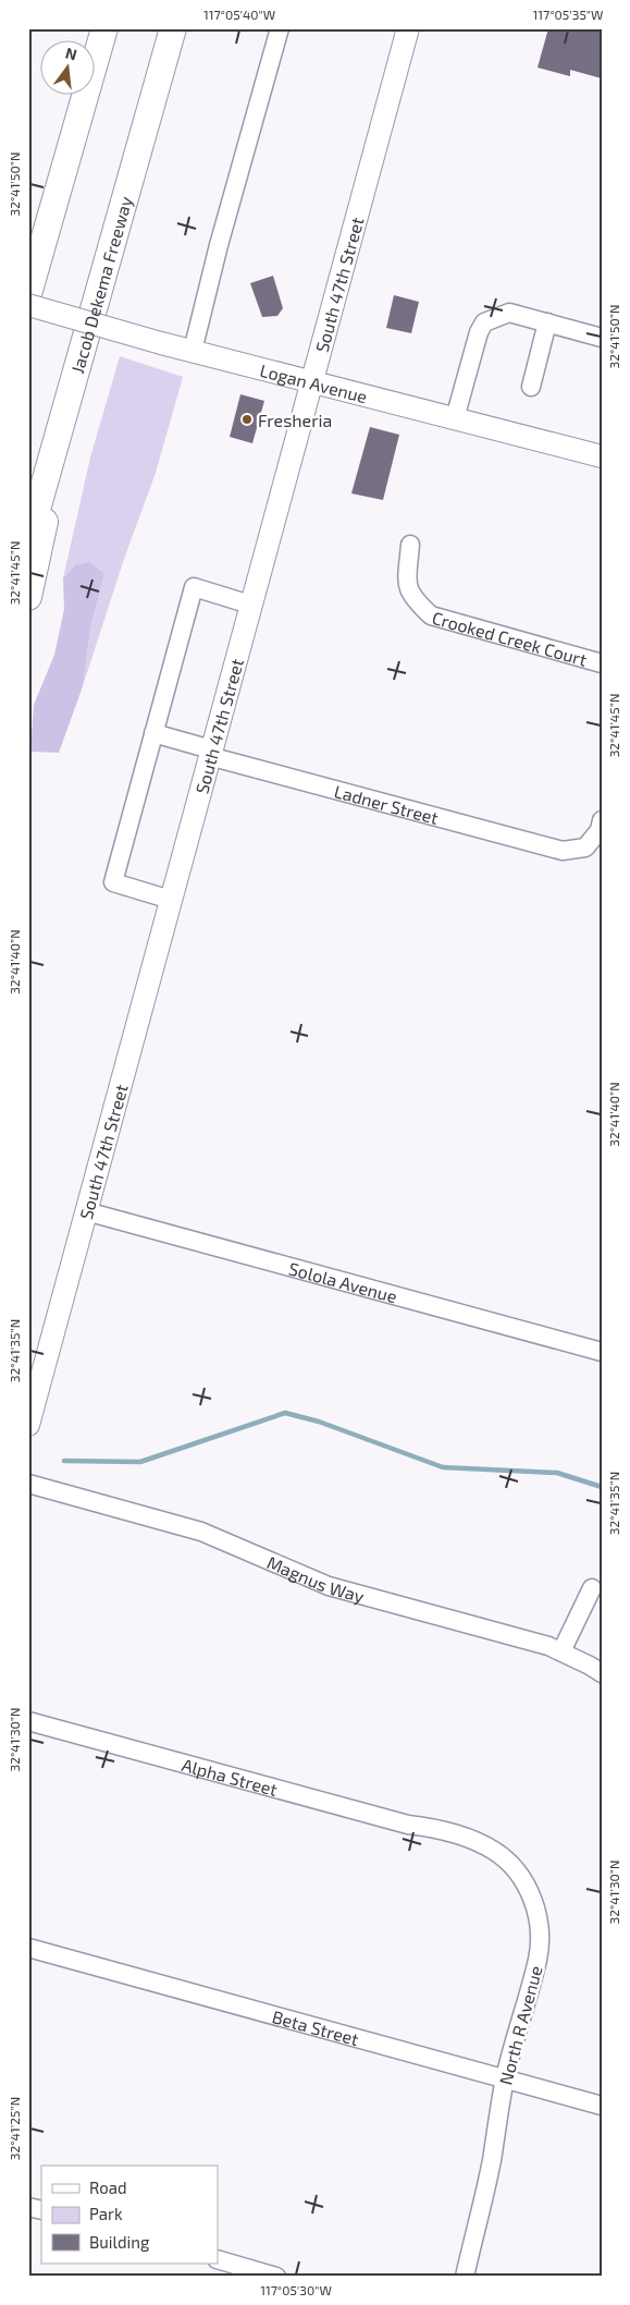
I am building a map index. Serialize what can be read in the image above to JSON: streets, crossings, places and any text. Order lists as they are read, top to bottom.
{
  "streets": {
    "highway": ["Jacob Dekema Freeway"],
    "main road": ["South 47th Street", "Logan Avenue"],
    "street": [
      "Crooked Creek Court",
      "Ladner Street",
      "Solola Avenue",
      "Magnus Way",
      "Alpha Street",
      "North R Avenue",
      "Beta Street"
    ]
  },
  "crossings": [
    ["South 47th Street", "Logan Avenue"],
    ["South 47th Street", "Ladner Street"],
    ["South 47th Street", "Solola Avenue"],
    ["Alpha Street", "North R Avenue"],
    ["North R Avenue", "Beta Street"]
  ],
  "places": ["Fresheria"],
  "legend": ["Road", "Park", "Building"],
  "north": "top",
  "coordinates": [
    "117°05'40\"W",
    "117°05'35\"W",
    "32°41'50\"N",
    "32°41'45\"N",
    "32°41'40\"N",
    "32°41'35\"N",
    "32°41'30\"N",
    "32°41'25\"N",
    "117°05'30\"W"
  ]
}
